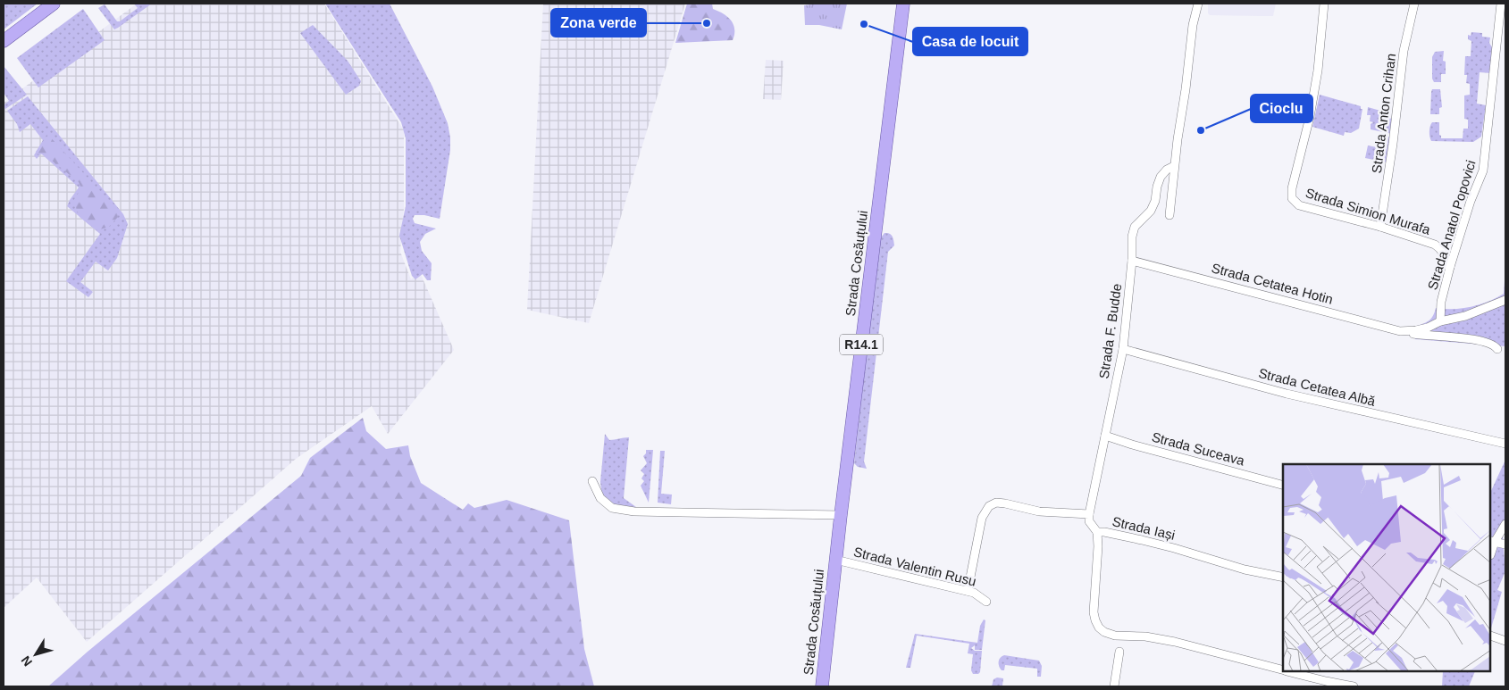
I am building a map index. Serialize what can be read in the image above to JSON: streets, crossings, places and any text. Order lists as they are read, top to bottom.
{
  "streets": {
    "main road": ["Strada Cosăuțului", "R14.1"],
    "street": [
      "Strada Anton Crihan",
      "Strada Simion Murafa",
      "Strada Anatol Popovici",
      "Strada Cetatea Hotin",
      "Strada F. Budde",
      "Strada Cetatea Albă",
      "Strada Suceava",
      "Strada Iași",
      "Strada Valentin Rusu"
    ]
  },
  "crossings": [
    ["Strada Anton Crihan", "Strada Simion Murafa"],
    ["Strada Simion Murafa", "Strada Anatol Popovici"],
    ["Strada Anatol Popovici", "Strada Cetatea Hotin"],
    ["Strada Cosăuțului", "Strada Valentin Rusu"],
    ["Strada Cetatea Hotin", "Strada F. Budde"],
    ["Strada F. Budde", "Strada Cetatea Albă"],
    ["Strada F. Budde", "Strada Suceava"],
    ["Strada F. Budde", "Strada Iași"]
  ],
  "places": ["Zona verde", "Casa de locuit", "Cioclu"],
  "north": "bottom left"
}
